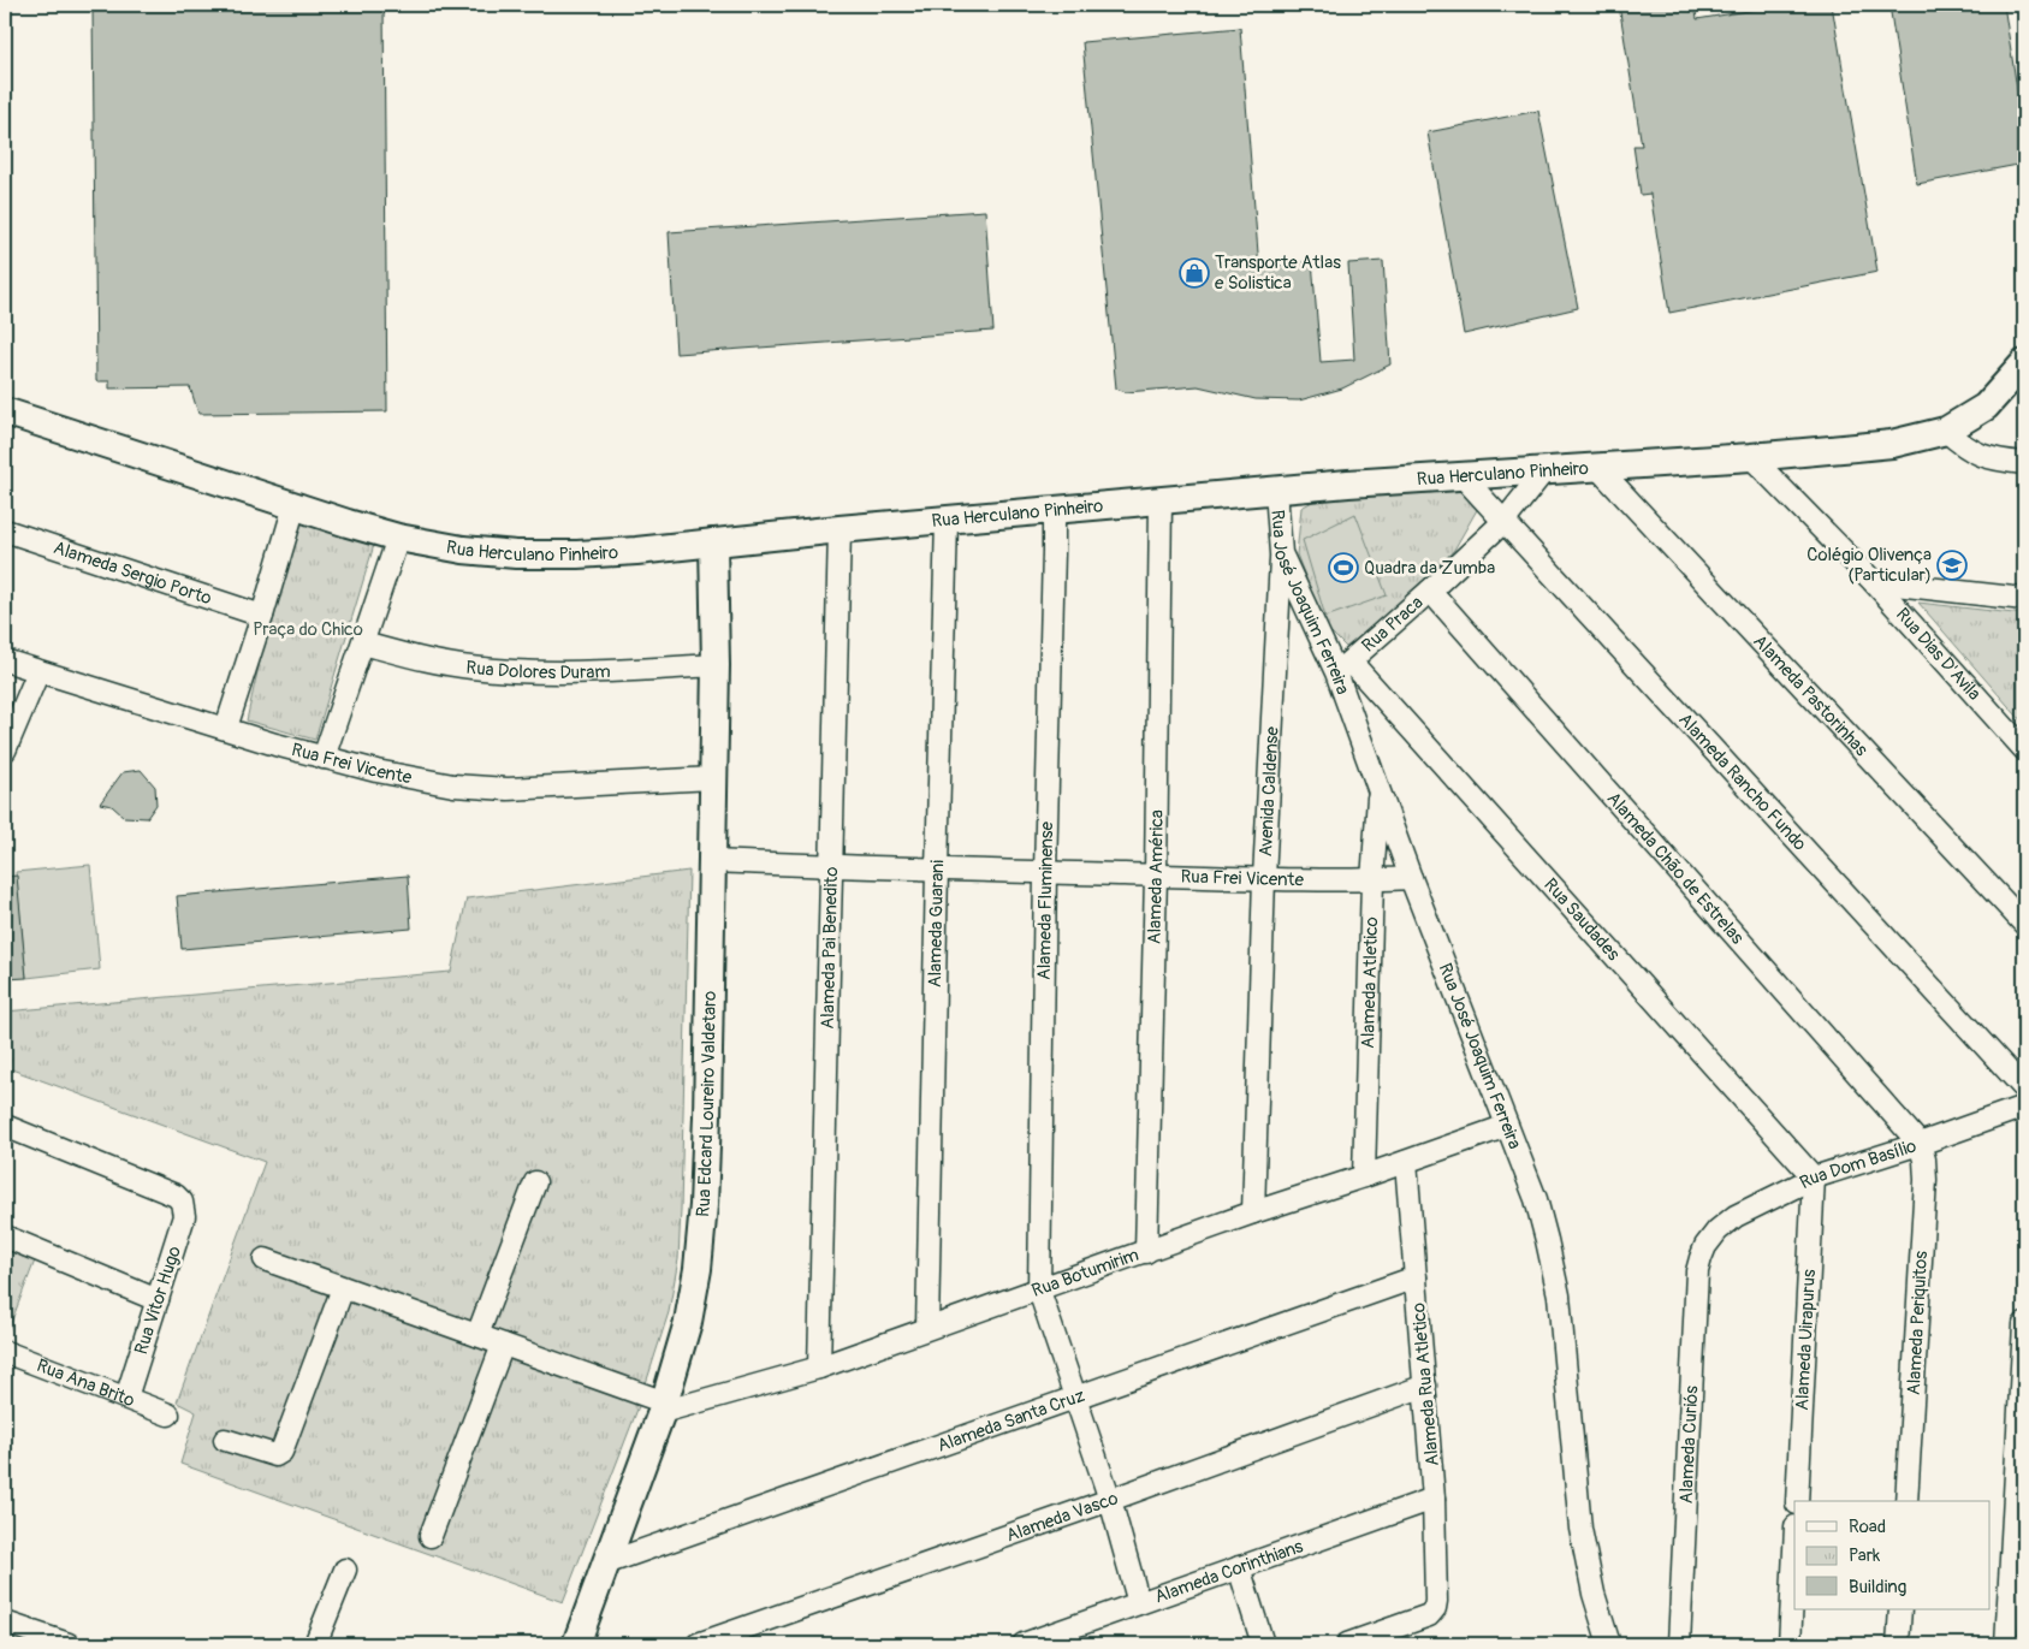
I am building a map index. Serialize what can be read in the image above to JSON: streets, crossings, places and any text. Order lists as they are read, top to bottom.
{
  "streets": {
    "street": [
      "Rua Herculano Pinheiro",
      "Alameda Sergio Porto",
      "Rua José Joaquim Ferreira",
      "Rua Praca",
      "Rua Dias D'Avila",
      "Rua Dolores Duram",
      "Alameda Pastorinhas",
      "Rua Frei Vicente",
      "Alameda Rancho Fundo",
      "Avenida Caldense",
      "Alameda Chão de Estrelas",
      "Alameda América",
      "Alameda Fluminense",
      "Rua Saudades",
      "Alameda Guarani",
      "Alameda Pai Benedito",
      "Alameda Atletico",
      "Rua Edcard Loureiro Valdetaro",
      "Rua Dom Basílio",
      "Rua Botumirim",
      "Rua Vitor Hugo",
      "Alameda Periquitos",
      "Alameda Uirapurus",
      "Rua Ana Brito",
      "Alameda Rua Atletico",
      "Alameda Santa Cruz",
      "Alameda Curiós",
      "Alameda Vasco",
      "Alameda Corinthians"
    ]
  },
  "crossings": [
    ["Rua Herculano Pinheiro", "Rua José Joaquim Ferreira"],
    ["Rua Herculano Pinheiro", "Rua Praca"],
    ["Rua Herculano Pinheiro", "Rua Dias D'Avila"],
    ["Rua Herculano Pinheiro", "Alameda Pastorinhas"],
    ["Rua Herculano Pinheiro", "Alameda Rancho Fundo"],
    ["Rua Herculano Pinheiro", "Alameda América"],
    ["Rua Herculano Pinheiro", "Alameda Fluminense"],
    ["Rua Herculano Pinheiro", "Alameda Guarani"],
    ["Rua Herculano Pinheiro", "Alameda Pai Benedito"],
    ["Rua Herculano Pinheiro", "Rua Edcard Loureiro Valdetaro"],
    ["Rua José Joaquim Ferreira", "Rua Praca"],
    ["Rua José Joaquim Ferreira", "Rua Frei Vicente"],
    ["Rua José Joaquim Ferreira", "Avenida Caldense"],
    ["Rua José Joaquim Ferreira", "Rua Saudades"],
    ["Rua José Joaquim Ferreira", "Alameda Atletico"],
    ["Rua José Joaquim Ferreira", "Rua Botumirim"],
    ["Rua Praca", "Alameda Rancho Fundo"],
    ["Rua Praca", "Alameda Chão de Estrelas"],
    ["Rua Praca", "Rua Saudades"],
    ["Rua Dolores Duram", "Rua Edcard Loureiro Valdetaro"],
    ["Rua Frei Vicente", "Avenida Caldense"],
    ["Rua Frei Vicente", "Alameda América"],
    ["Rua Frei Vicente", "Alameda Fluminense"],
    ["Rua Frei Vicente", "Alameda Guarani"],
    ["Rua Frei Vicente", "Alameda Pai Benedito"],
    ["Rua Frei Vicente", "Alameda Atletico"],
    ["Rua Frei Vicente", "Rua Edcard Loureiro Valdetaro"],
    ["Avenida Caldense", "Rua Botumirim"],
    ["Alameda Chão de Estrelas", "Rua Dom Basílio"],
    ["Alameda Chão de Estrelas", "Alameda Periquitos"],
    ["Alameda América", "Rua Botumirim"],
    ["Alameda Fluminense", "Rua Botumirim"],
    ["Alameda Fluminense", "Alameda Santa Cruz"],
    ["Alameda Fluminense", "Alameda Vasco"],
    ["Alameda Fluminense", "Alameda Corinthians"],
    ["Rua Saudades", "Rua Dom Basílio"],
    ["Rua Saudades", "Alameda Uirapurus"],
    ["Alameda Guarani", "Rua Botumirim"],
    ["Alameda Pai Benedito", "Rua Botumirim"],
    ["Alameda Atletico", "Rua Botumirim"],
    ["Rua Edcard Loureiro Valdetaro", "Rua Botumirim"],
    ["Rua Edcard Loureiro Valdetaro", "Alameda Santa Cruz"],
    ["Rua Dom Basílio", "Alameda Periquitos"],
    ["Rua Dom Basílio", "Alameda Uirapurus"],
    ["Rua Dom Basílio", "Alameda Curiós"],
    ["Rua Botumirim", "Alameda Rua Atletico"],
    ["Rua Vitor Hugo", "Rua Ana Brito"],
    ["Alameda Rua Atletico", "Alameda Santa Cruz"],
    ["Alameda Rua Atletico", "Alameda Vasco"],
    ["Alameda Rua Atletico", "Alameda Corinthians"]
  ],
  "parks": ["Praça do Chico"],
  "places": {
    "shop": ["Transporte Atlas e Solistica"],
    "school or university": ["Colégio Olivença (Particular)"],
    "sports": ["Quadra da Zumba"]
  },
  "legend": ["Road", "Park", "Building"]
}
